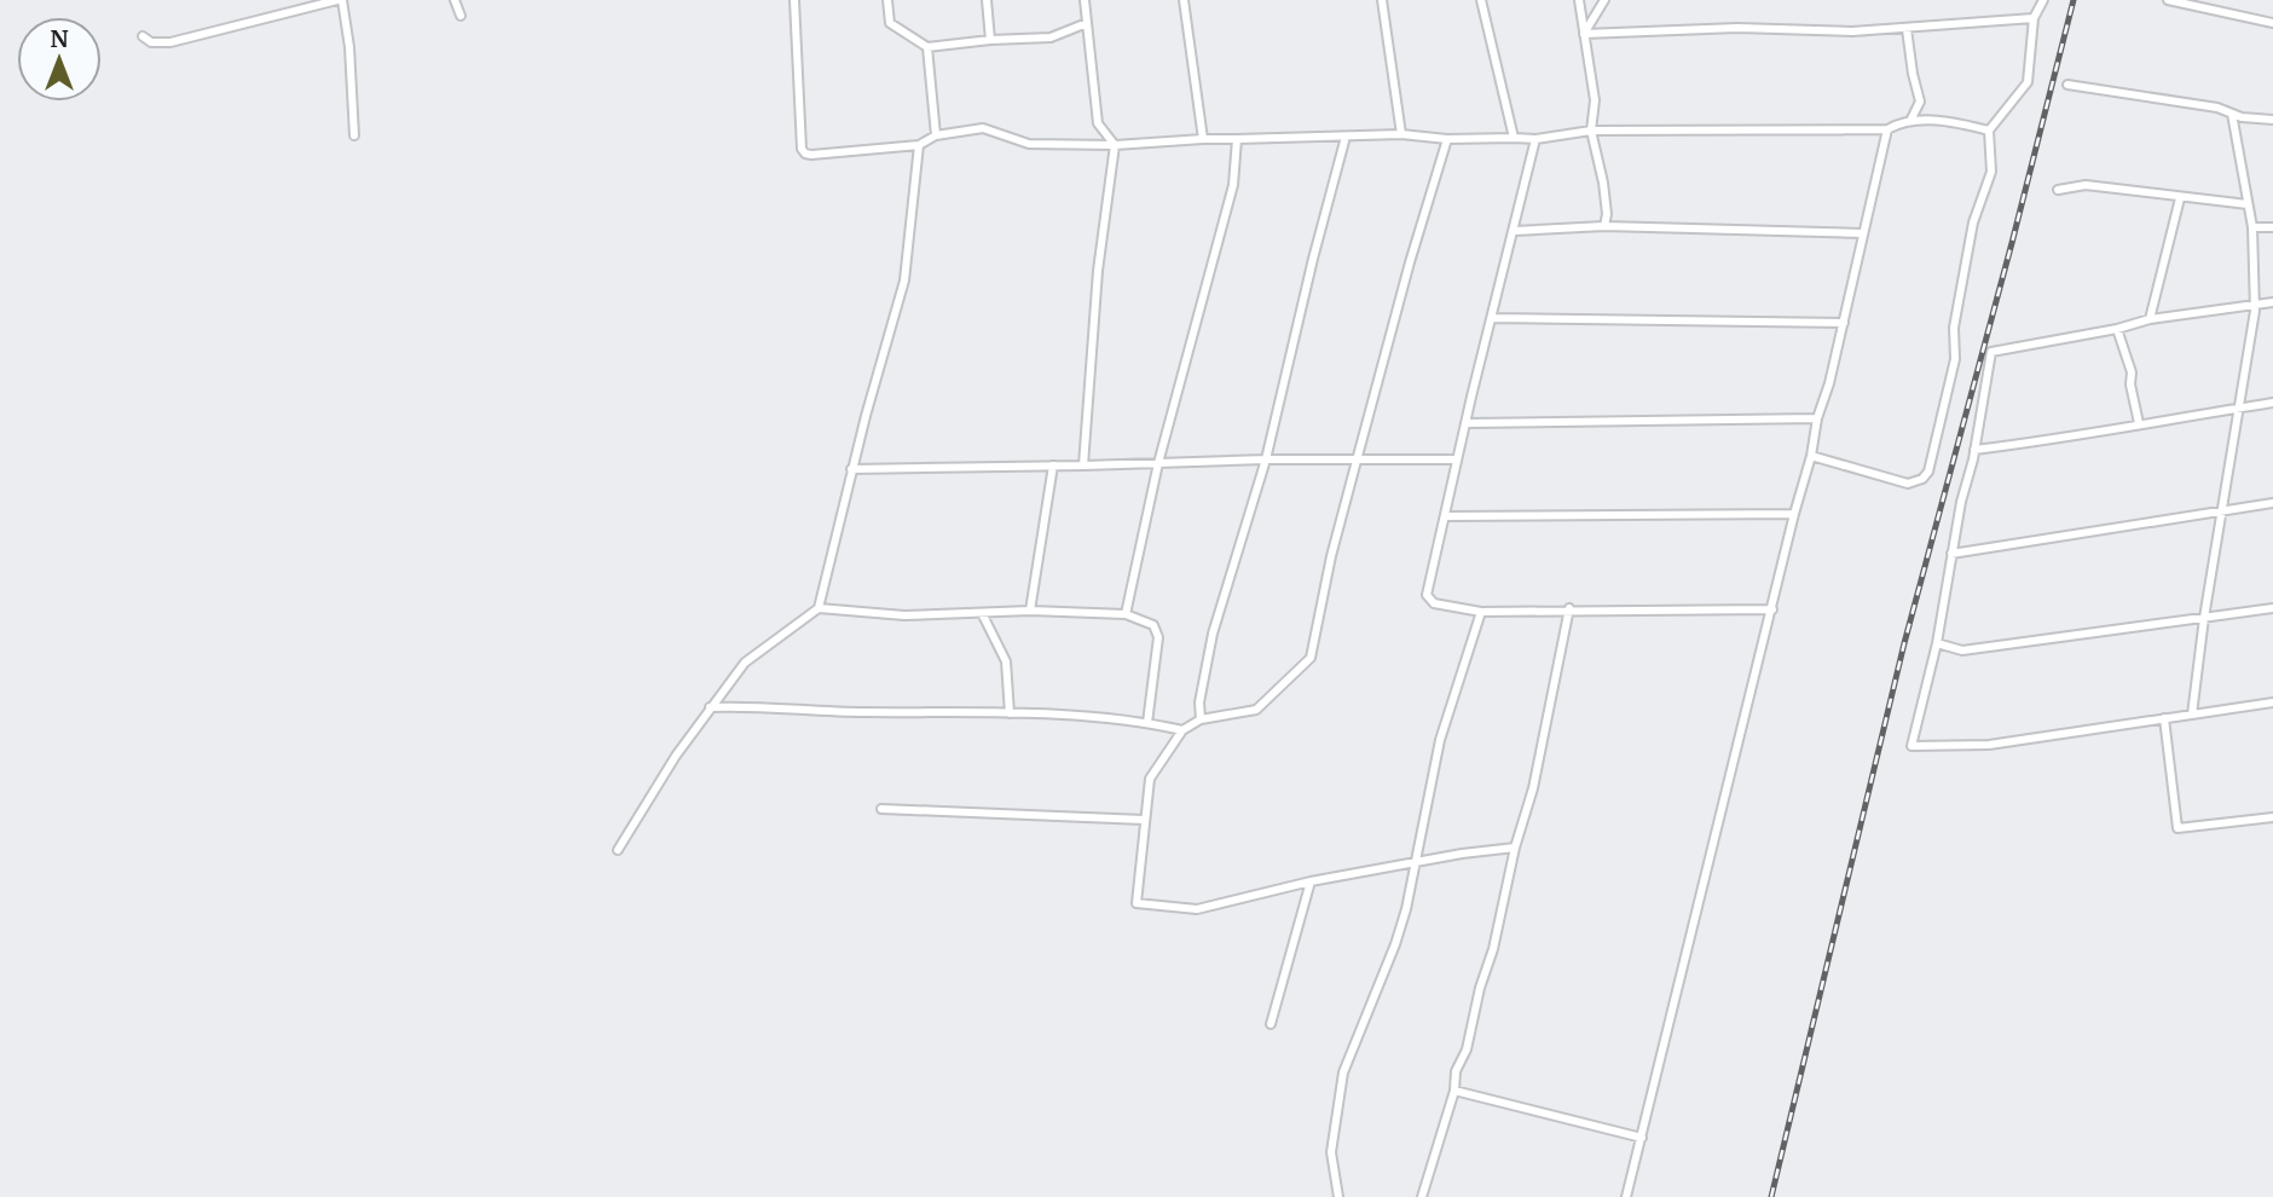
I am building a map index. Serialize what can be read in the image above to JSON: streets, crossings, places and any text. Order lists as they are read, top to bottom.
{
  "north": "top"
}
